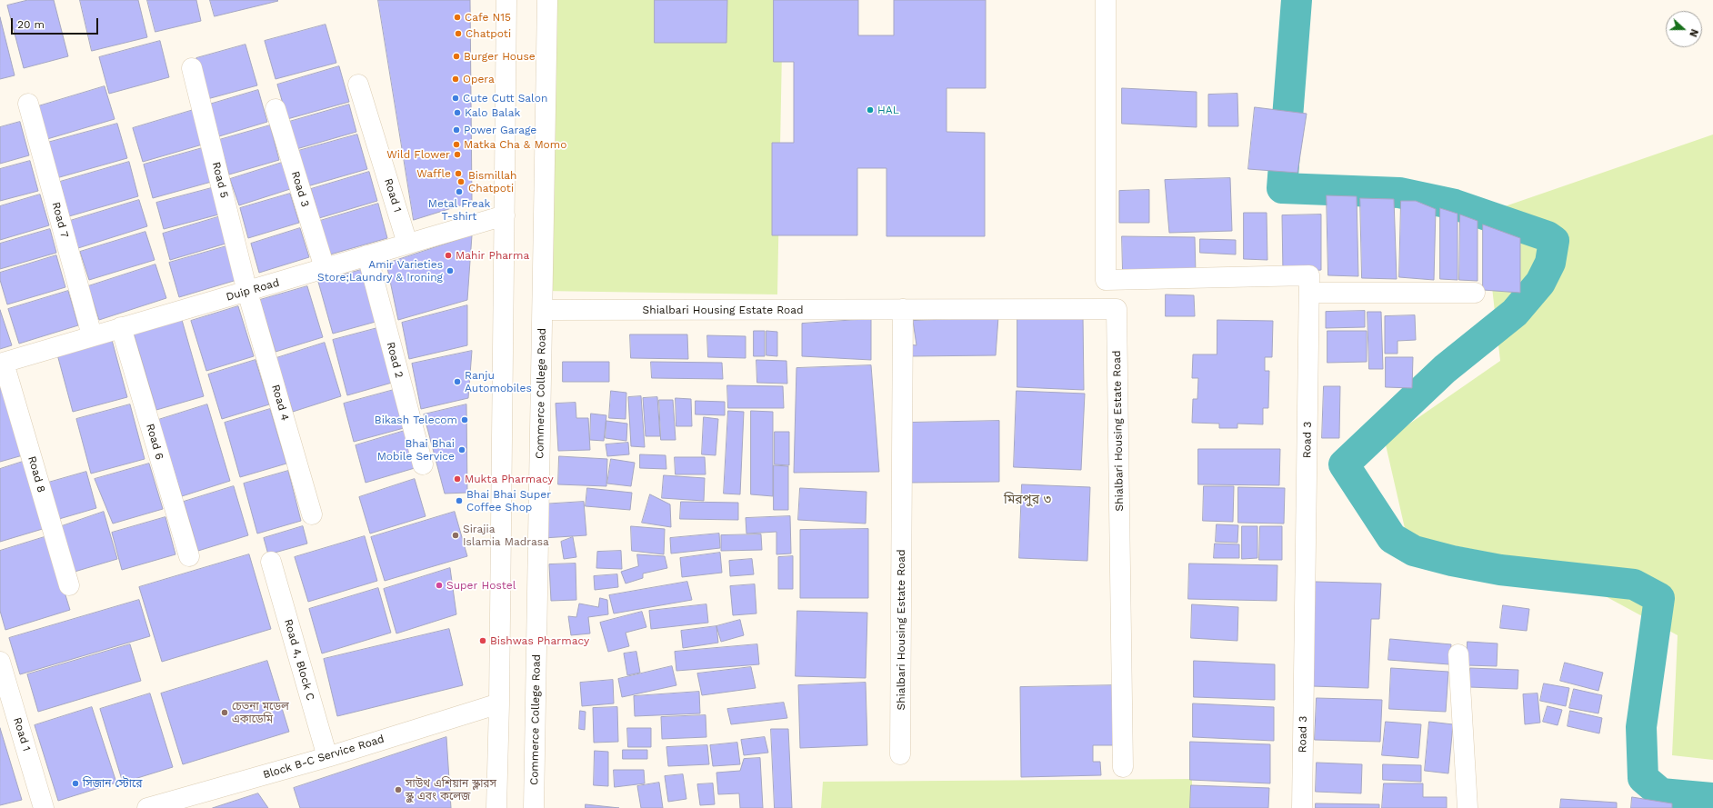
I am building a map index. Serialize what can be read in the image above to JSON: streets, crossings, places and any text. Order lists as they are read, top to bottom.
{
  "streets": {
    "street": [
      "Road 5",
      "Road 3",
      "Road 1",
      "Road 7",
      "Duip Road",
      "Shialbari Housing Estate Road",
      "Road 2",
      "Commerce College Road",
      "Road 4",
      "Road 6",
      "Road 8",
      "Road 4, Block C",
      "Block B-C Service Road"
    ]
  },
  "crossings": [
    ["Road 5", "Duip Road"],
    ["Road 5", "Road 4"],
    ["Road 3", "Duip Road"],
    ["Road 1", "Duip Road"],
    ["Road 7", "Duip Road"],
    ["Duip Road", "Road 2"],
    ["Duip Road", "Road 4"],
    ["Duip Road", "Road 6"],
    ["Duip Road", "Road 8"],
    ["Shialbari Housing Estate Road", "Commerce College Road"],
    ["Road 4, Block C", "Block B-C Service Road"]
  ],
  "districts": ["মিরপুর ৩"],
  "places": [
    "Cafe N15",
    "Chatpoti",
    "Burger House",
    "Opera",
    "Cute Cutt Salon",
    "HAL",
    "Kalo Balak",
    "Power Garage",
    "Matka Cha & Momo",
    "Wild Flower",
    "Waffle",
    "Bismillah Chatpoti",
    "Metal Freak T-shirt",
    "Mahir Pharma",
    "Amir Varieties Store;Laundry & Ironing",
    "Ranju Automobiles",
    "Bikash Telecom",
    "Bhai Bhai Mobile Service",
    "Mukta Pharmacy",
    "Bhai Bhai Super Coffee Shop",
    "Sirajia Islamia Madrasa",
    "Super Hostel",
    "Bishwas Pharmacy",
    "চেতনা মডেল একাডেমি",
    "সিজান স্টোরে",
    "সাউথ এশিয়ান স্কলারস স্কুল এবং কলেজ"
  ],
  "scale_bar": "20 m",
  "north": "right"
}
